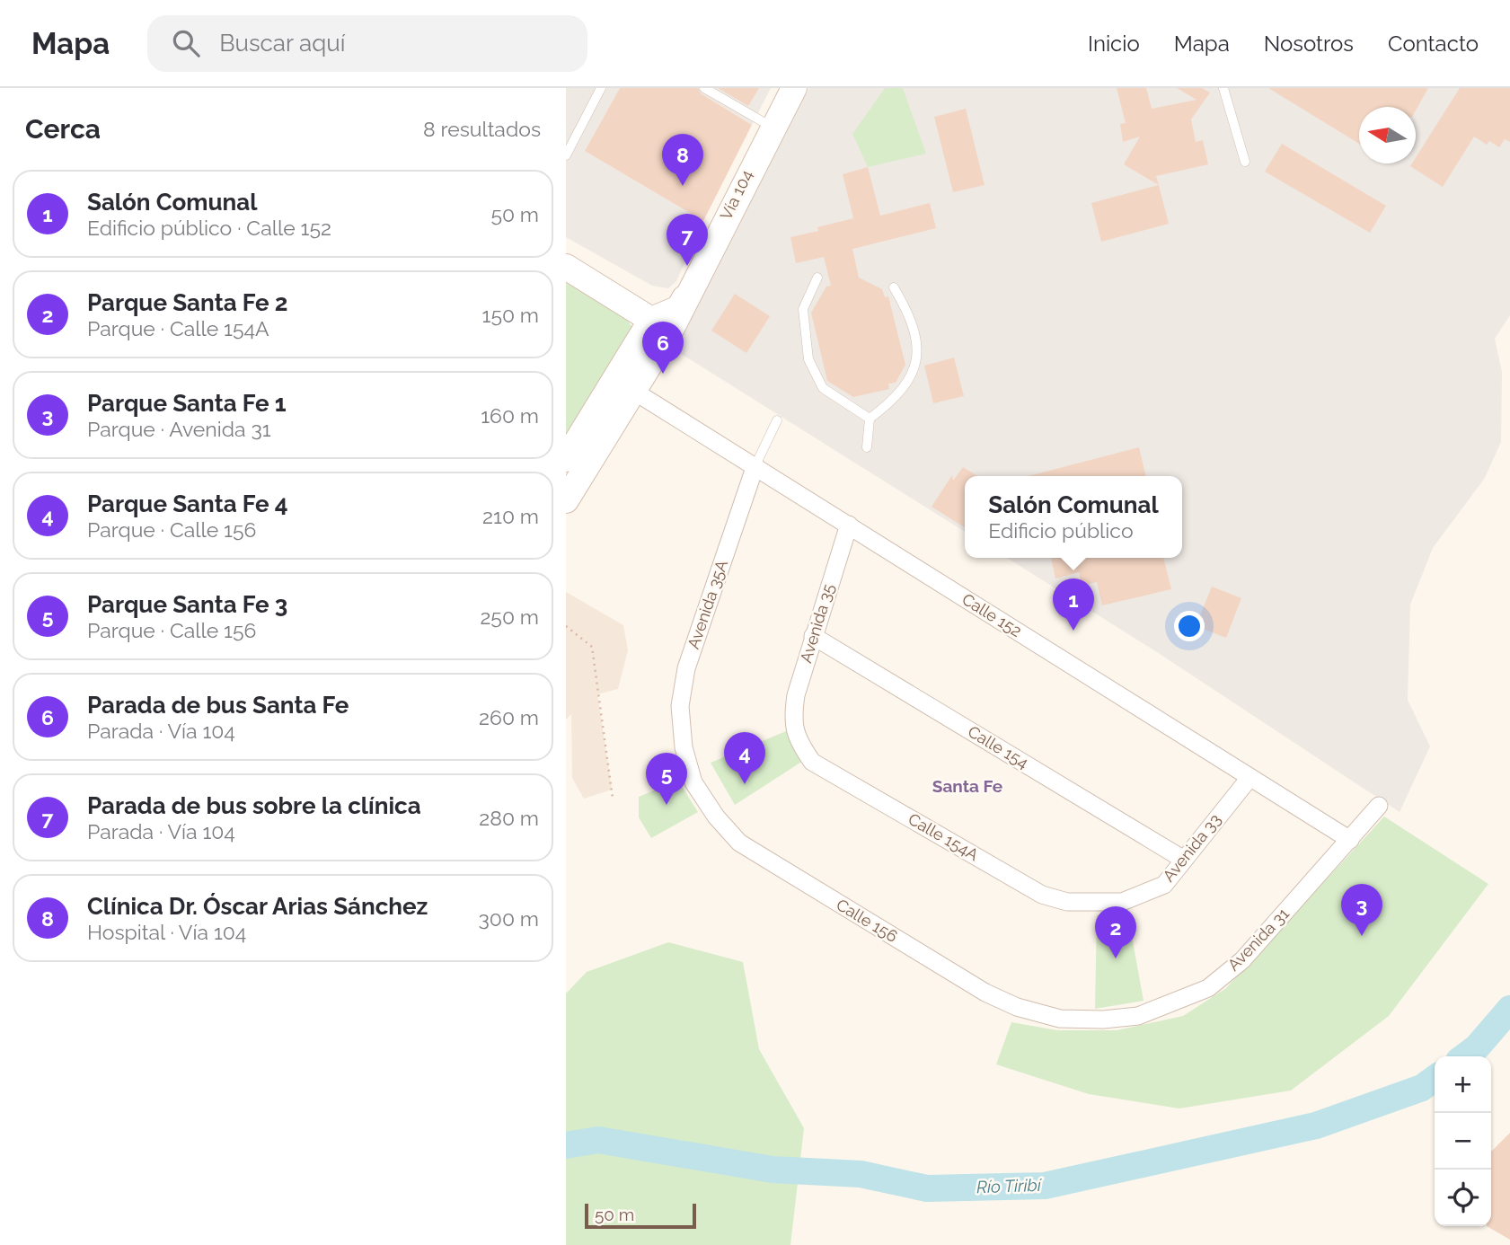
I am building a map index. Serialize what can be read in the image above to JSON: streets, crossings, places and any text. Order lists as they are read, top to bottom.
{
  "streets": {
    "main road": ["Vía 104"],
    "street": [
      "Avenida 35A",
      "Calle 152",
      "Avenida 35",
      "Calle 154",
      "Calle 154A",
      "Avenida 33",
      "Calle 156",
      "Avenida 31"
    ]
  },
  "crossings": [
    ["Vía 104", "Calle 152"],
    ["Avenida 35A", "Calle 152"],
    ["Avenida 35A", "Calle 156"],
    ["Calle 152", "Avenida 35"],
    ["Calle 152", "Avenida 33"],
    ["Calle 152", "Avenida 31"],
    ["Avenida 35", "Calle 154"],
    ["Avenida 35", "Calle 154A"],
    ["Calle 154", "Avenida 33"],
    ["Calle 154A", "Avenida 33"],
    ["Calle 156", "Avenida 31"]
  ],
  "districts": ["Santa Fe"],
  "water": ["Río Tiribí"],
  "scale_bar": "50 m",
  "north": "left",
  "page": {
    "header": "Mapa",
    "search": "Buscar aquí",
    "nav": [
      "Inicio",
      "Mapa",
      "Nosotros",
      "Contacto"
    ],
    "heading": ["Cerca", "8 resultados"],
    "pins": [
      "8",
      "7",
      "6",
      "1",
      "4",
      "5",
      "3",
      "2"
    ],
    "list": [
      {
        "mark": "1",
        "name": "Salón Comunal",
        "note": "Edificio público · Calle 152",
        "value": "50 m"
      },
      {
        "mark": "2",
        "name": "Parque Santa Fe 2",
        "note": "Parque · Calle 154A",
        "value": "150 m"
      },
      {
        "mark": "3",
        "name": "Parque Santa Fe 1",
        "note": "Parque · Avenida 31",
        "value": "160 m"
      },
      {
        "mark": "4",
        "name": "Parque Santa Fe 4",
        "note": "Parque · Calle 156",
        "value": "210 m"
      },
      {
        "mark": "5",
        "name": "Parque Santa Fe 3",
        "note": "Parque · Calle 156",
        "value": "250 m"
      },
      {
        "mark": "6",
        "name": "Parada de bus Santa Fe",
        "note": "Parada · Vía 104",
        "value": "260 m"
      },
      {
        "mark": "7",
        "name": "Parada de bus sobre la clínica",
        "note": "Parada · Vía 104",
        "value": "280 m"
      },
      {
        "mark": "8",
        "name": "Clínica Dr. Óscar Arias Sánchez",
        "note": "Hospital · Vía 104",
        "value": "300 m"
      }
    ],
    "popup": ["Salón Comunal", "Edificio público"],
    "map_buttons": ["+", "−"],
    "scale": "50 m"
  }
}
